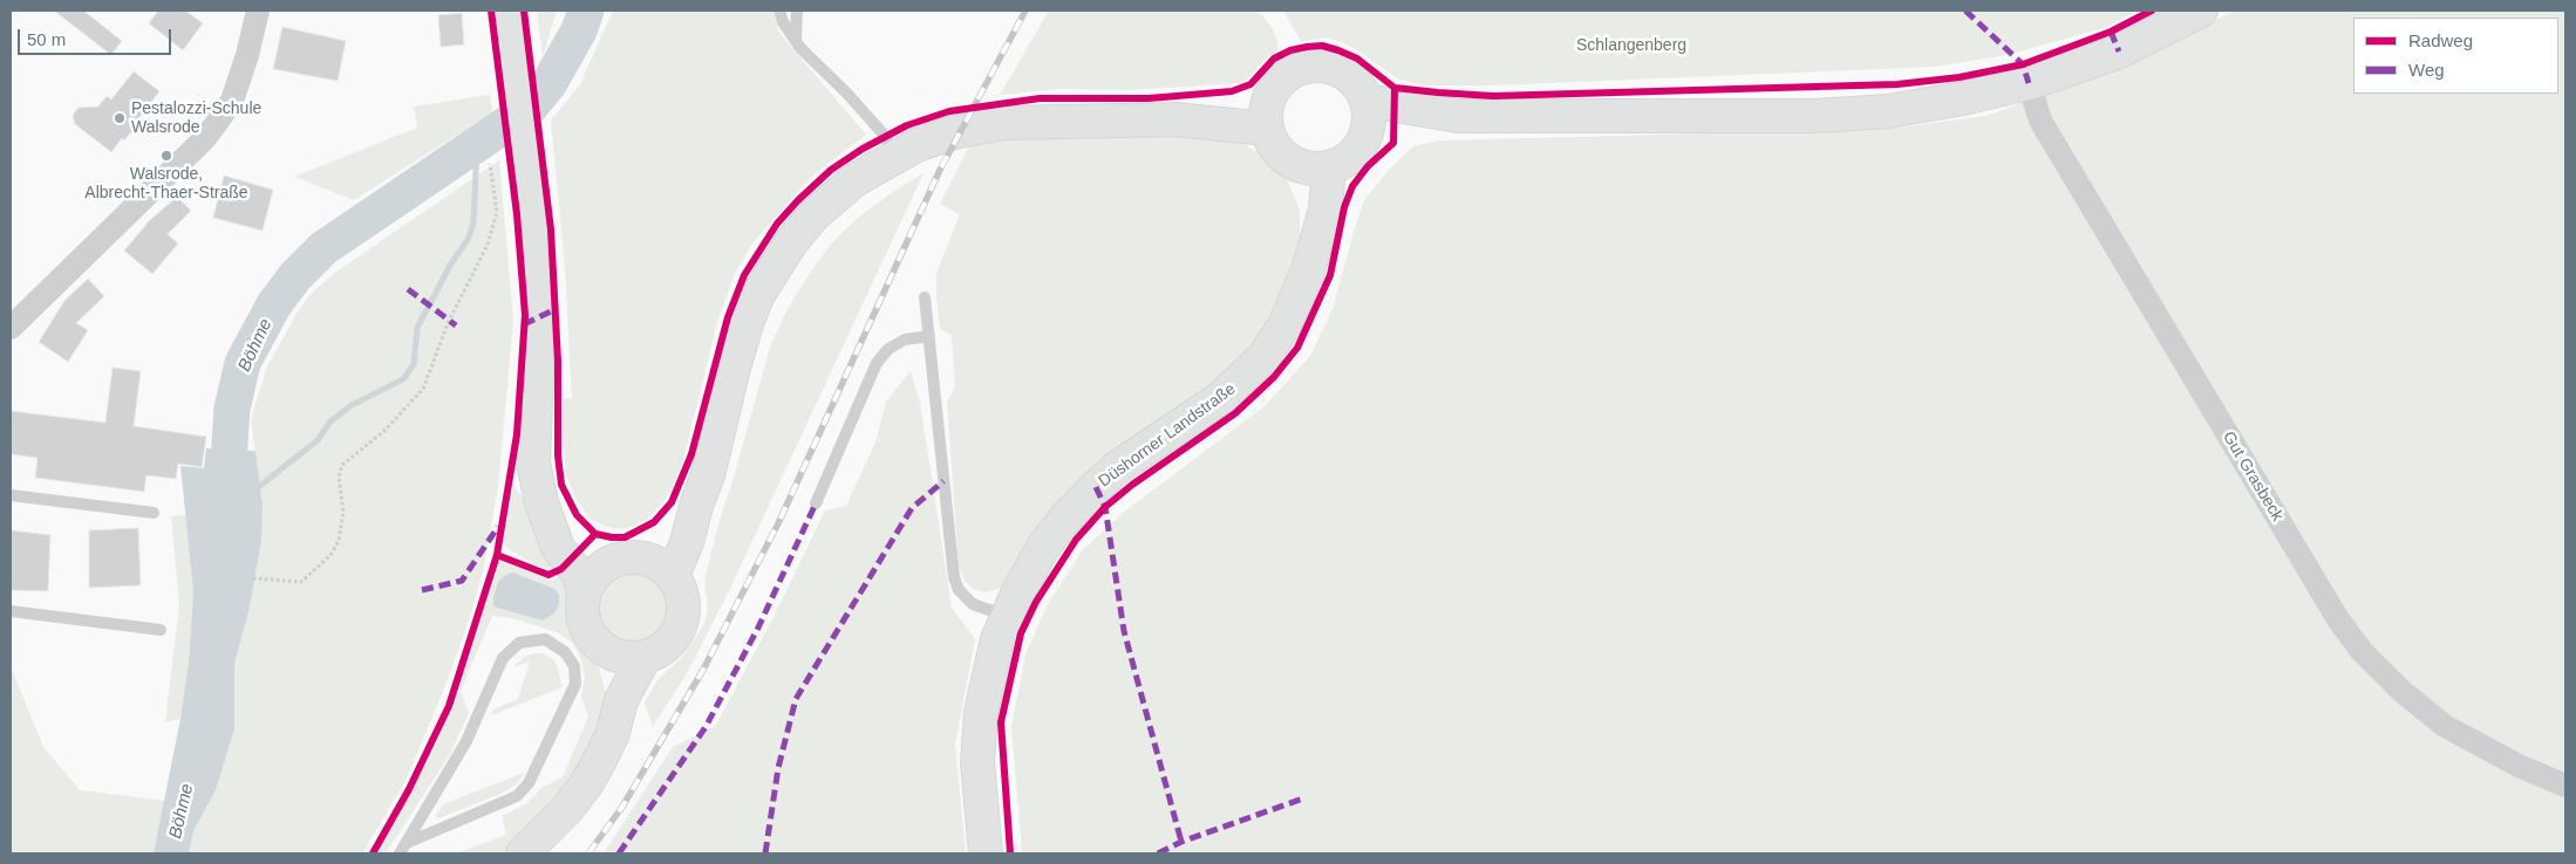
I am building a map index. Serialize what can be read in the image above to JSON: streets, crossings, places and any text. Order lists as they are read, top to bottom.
{
  "streets": {
    "main road": ["Düshorner Landstraße"],
    "street": ["Gut Grasbeck"]
  },
  "water": ["Böhme"],
  "parks": ["Schlangenberg"],
  "places": ["Pestalozzi-Schule Walsrode", "Walsrode, Albrecht-Thaer-Straße"],
  "legend": ["Radweg", "Weg"],
  "scale_bar": "50 m"
}
